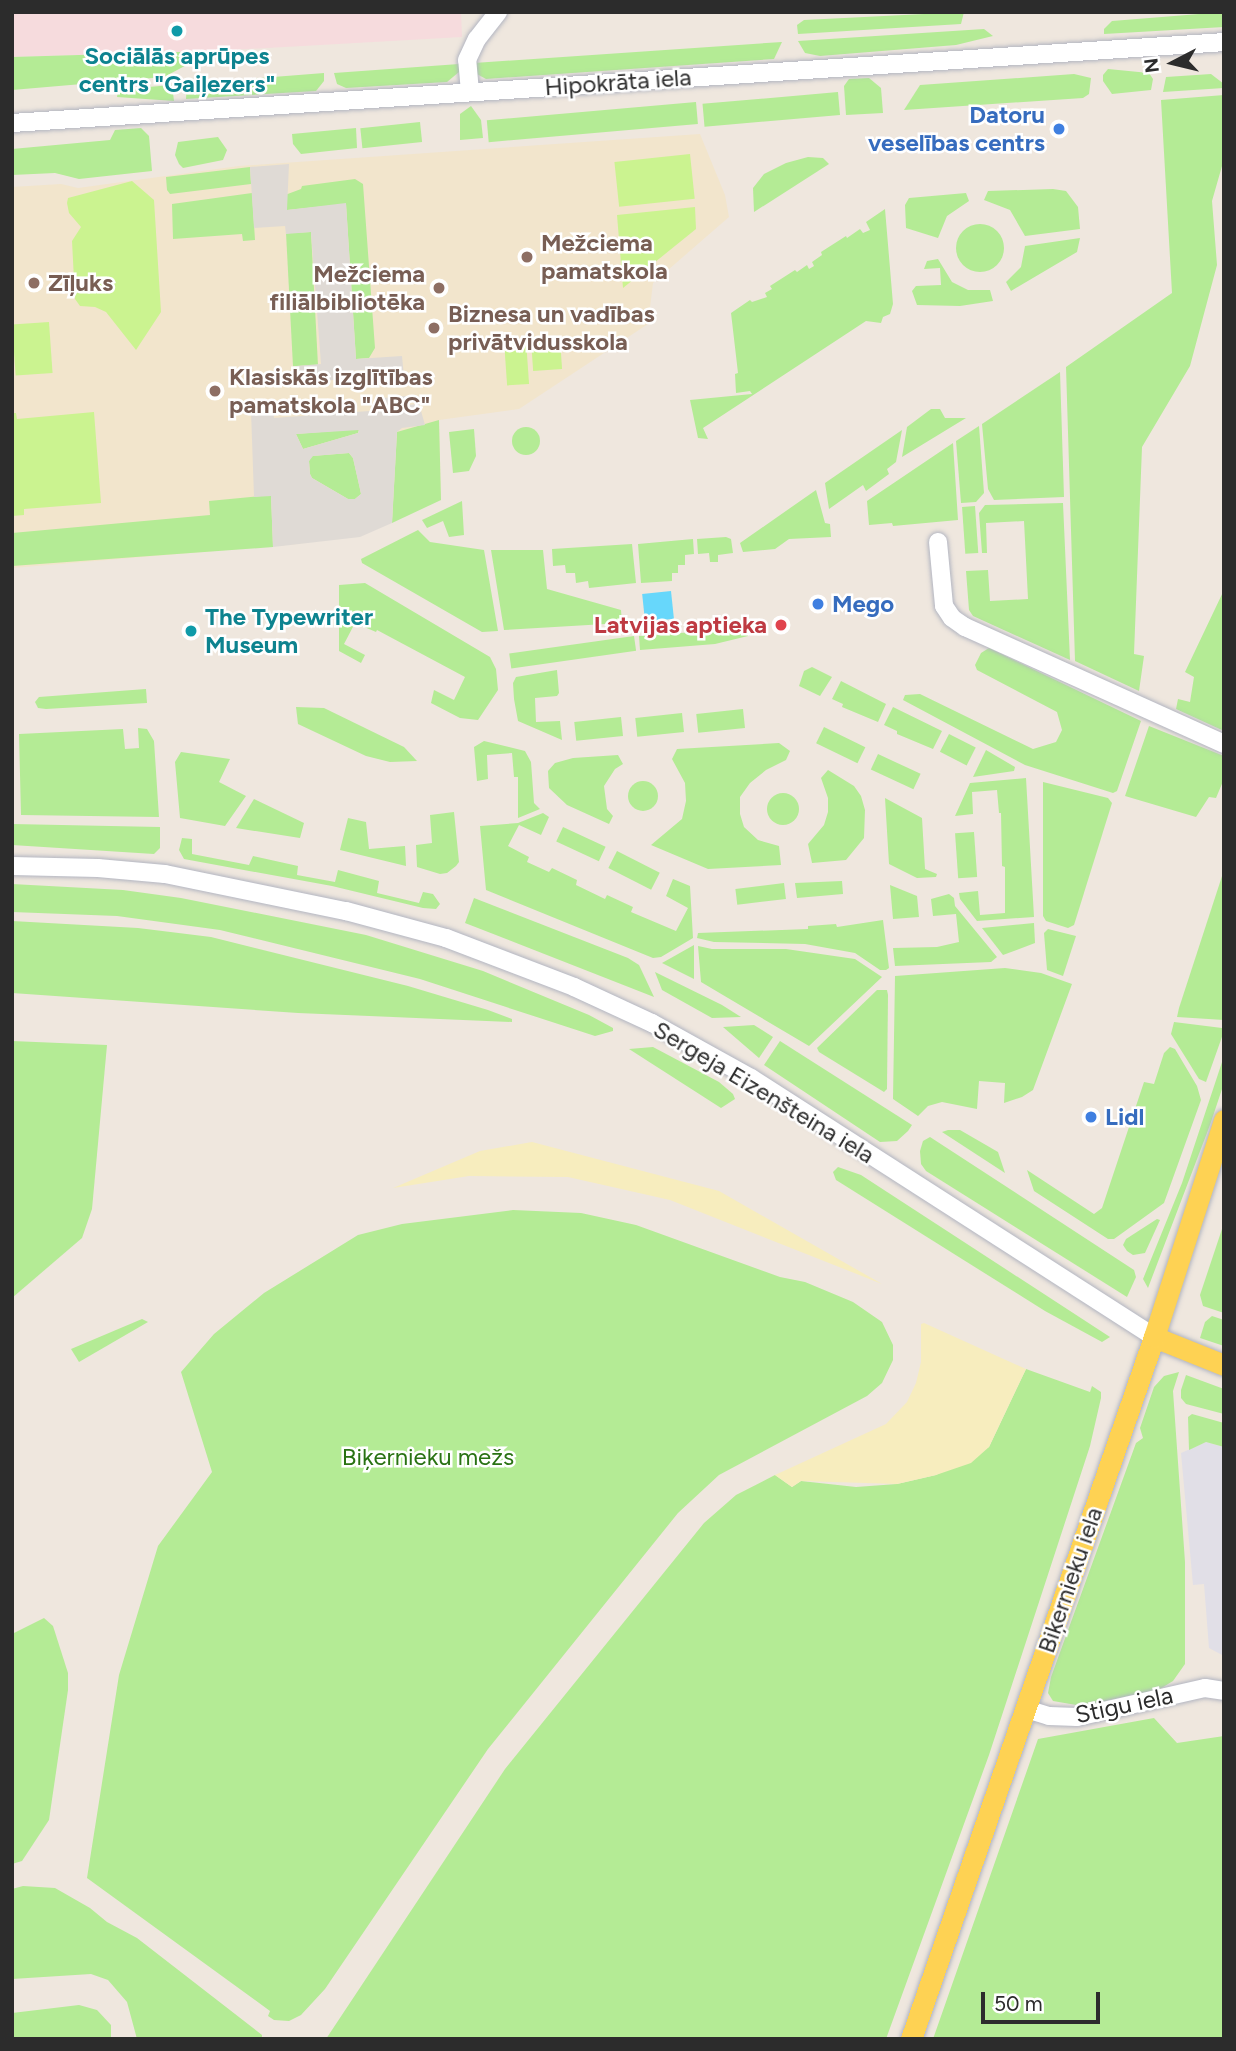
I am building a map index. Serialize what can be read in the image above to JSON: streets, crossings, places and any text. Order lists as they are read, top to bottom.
{
  "streets": {
    "main road": ["Biķernieku iela"],
    "street": ["Hipokrāta iela", "Sergeja Eizenšteina iela", "Stigu iela"]
  },
  "crossings": [
    ["Sergeja Eizenšteina iela", "Biķernieku iela"],
    ["Biķernieku iela", "Stigu iela"]
  ],
  "parks": ["Biķernieku mežs"],
  "places": [
    "Sociālās aprūpes centrs \"Gaiļezers\"",
    "Datoru veselības centrs",
    "Mežciema pamatskola",
    "Zīļuks",
    "Mežciema filiālbibliotēka",
    "Biznesa un vadības privātvidusskola",
    "Klasiskās izglītības pamatskola \"ABC\"",
    "Mego",
    "Latvijas aptieka",
    "The Typewriter Museum",
    "Lidl"
  ],
  "scale_bar": "50 m",
  "north": "left"
}
